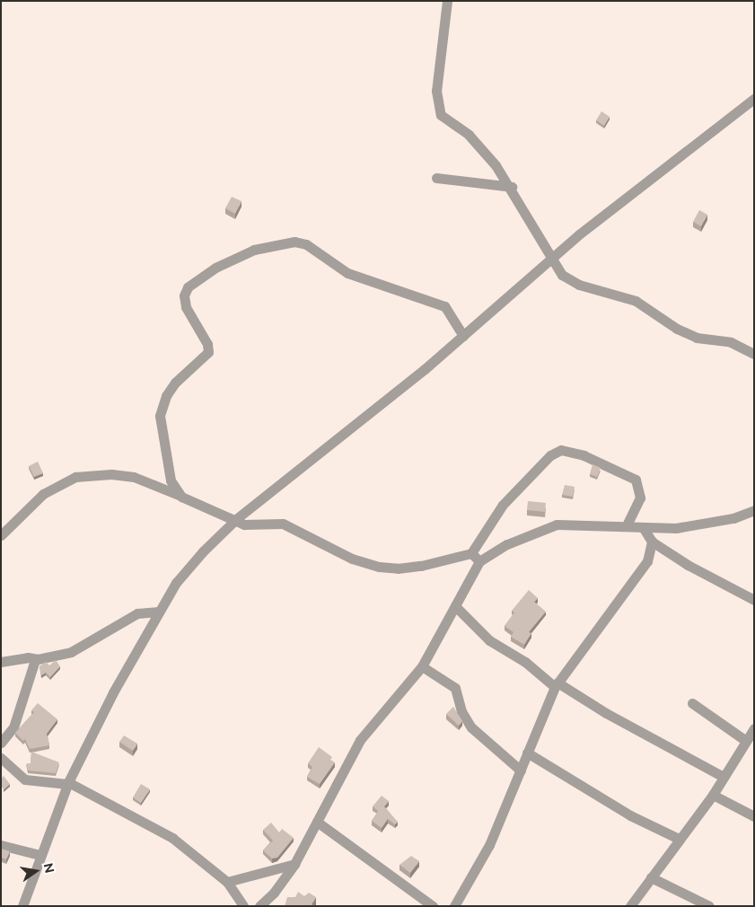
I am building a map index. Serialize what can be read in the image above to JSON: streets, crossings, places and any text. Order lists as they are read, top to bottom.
{
  "north": "right"
}
